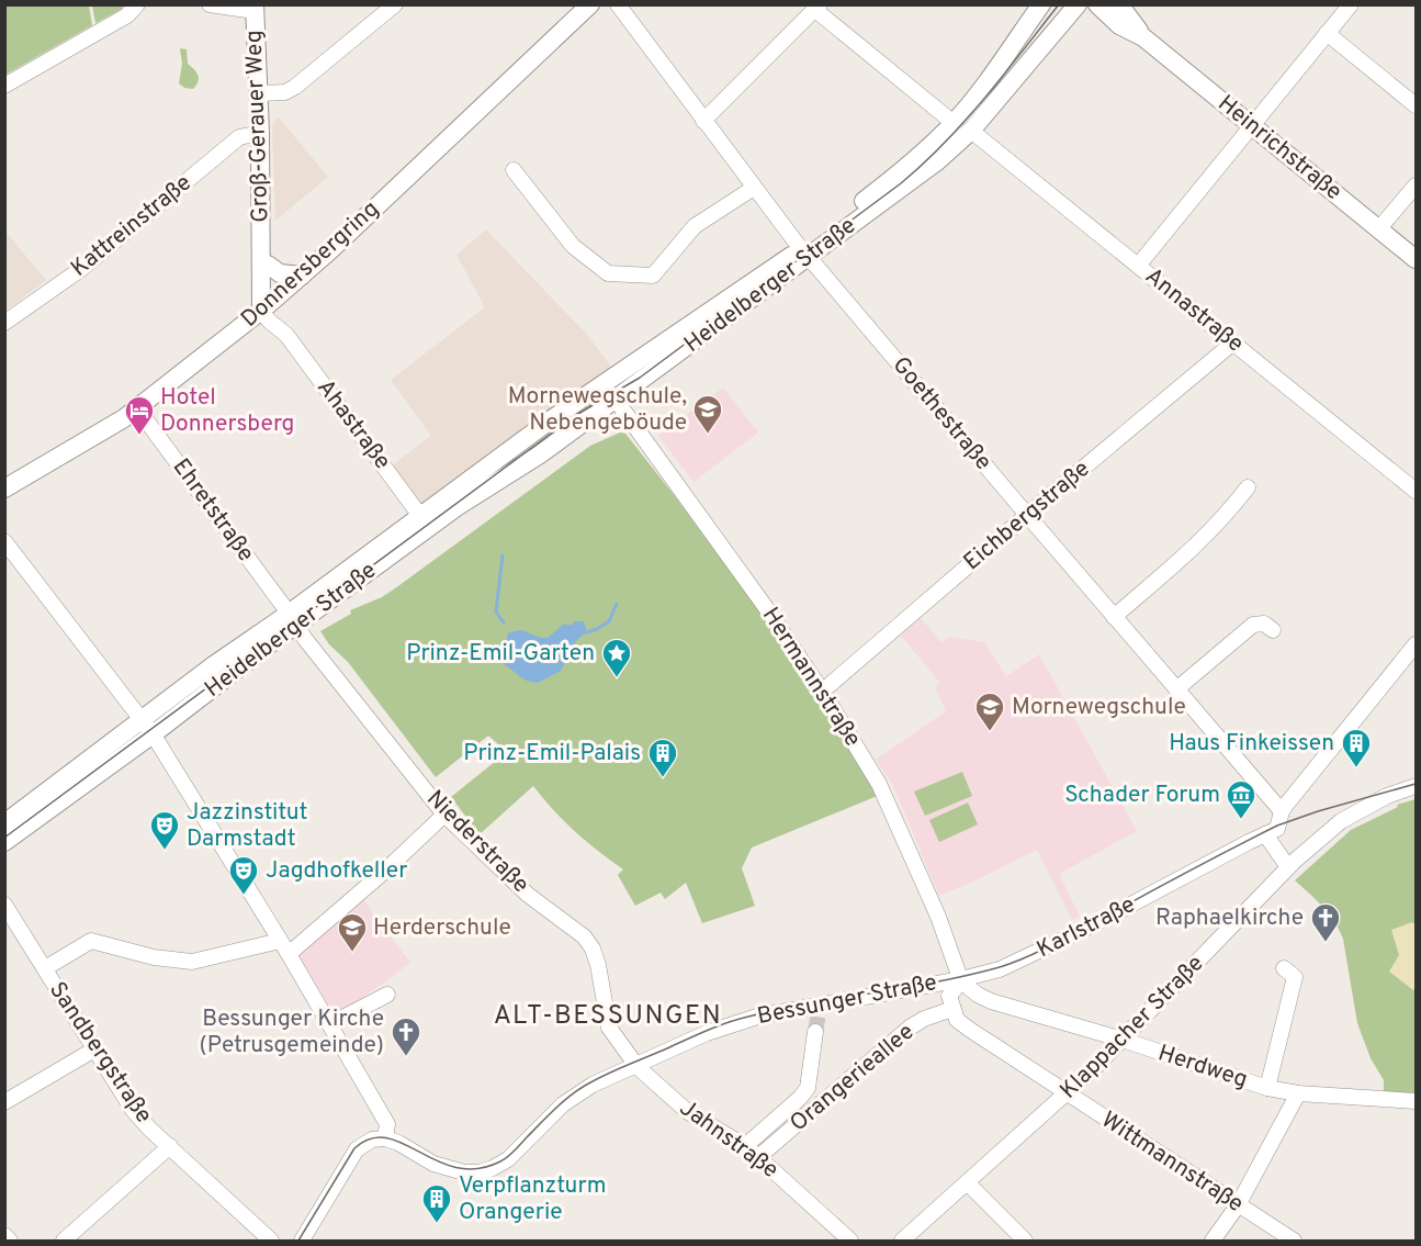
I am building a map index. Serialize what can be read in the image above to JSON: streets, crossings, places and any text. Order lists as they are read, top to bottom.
{
  "streets": {
    "main road": [
      "Groß-Gerauer Weg",
      "Heinrichstraße",
      "Donnersbergring",
      "Heidelberger Straße"
    ],
    "street": [
      "Kattreinstraße",
      "Annastraße",
      "Goethestraße",
      "Ahastraße",
      "Ehretstraße",
      "Eichbergstraße",
      "Hermannstraße",
      "Niederstraße",
      "Karlstraße",
      "Bessunger Straße",
      "Klappacher Straße",
      "Sandbergstraße",
      "Herdweg",
      "Orangerieallee",
      "Jahnstraße",
      "Wittmannstraße"
    ]
  },
  "crossings": [
    ["Groß-Gerauer Weg", "Kattreinstraße"],
    ["Groß-Gerauer Weg", "Donnersbergring"],
    ["Groß-Gerauer Weg", "Ahastraße"],
    ["Donnersbergring", "Ahastraße"],
    ["Donnersbergring", "Ehretstraße"],
    ["Heidelberger Straße", "Annastraße"],
    ["Heidelberger Straße", "Goethestraße"],
    ["Heidelberger Straße", "Ahastraße"],
    ["Heidelberger Straße", "Ehretstraße"],
    ["Heidelberger Straße", "Hermannstraße"],
    ["Heidelberger Straße", "Niederstraße"],
    ["Annastraße", "Eichbergstraße"],
    ["Goethestraße", "Eichbergstraße"],
    ["Ehretstraße", "Niederstraße"],
    ["Eichbergstraße", "Hermannstraße"],
    ["Hermannstraße", "Karlstraße"],
    ["Hermannstraße", "Bessunger Straße"],
    ["Hermannstraße", "Herdweg"],
    ["Niederstraße", "Bessunger Straße"],
    ["Niederstraße", "Jahnstraße"],
    ["Karlstraße", "Bessunger Straße"],
    ["Karlstraße", "Herdweg"],
    ["Bessunger Straße", "Herdweg"],
    ["Bessunger Straße", "Jahnstraße"],
    ["Klappacher Straße", "Herdweg"],
    ["Klappacher Straße", "Wittmannstraße"],
    ["Orangerieallee", "Jahnstraße"],
    ["Orangerieallee", "Wittmannstraße"]
  ],
  "districts": ["ALT-BESSUNGEN"],
  "places": {
    "school or university": ["Mornewegschule, Nebengeböude", "Mornewegschule", "Herderschule"],
    "hotel": ["Hotel Donnersberg"],
    "place": ["Prinz-Emil-Garten"],
    "building": ["Haus Finkeissen", "Prinz-Emil-Palais", "Verpflanzturm Orangerie"],
    "museum": ["Schader Forum"],
    "theatre": ["Jazzinstitut Darmstadt", "Jagdhofkeller"],
    "church": ["Raphaelkirche", "Bessunger Kirche (Petrusgemeinde)"]
  }
}
